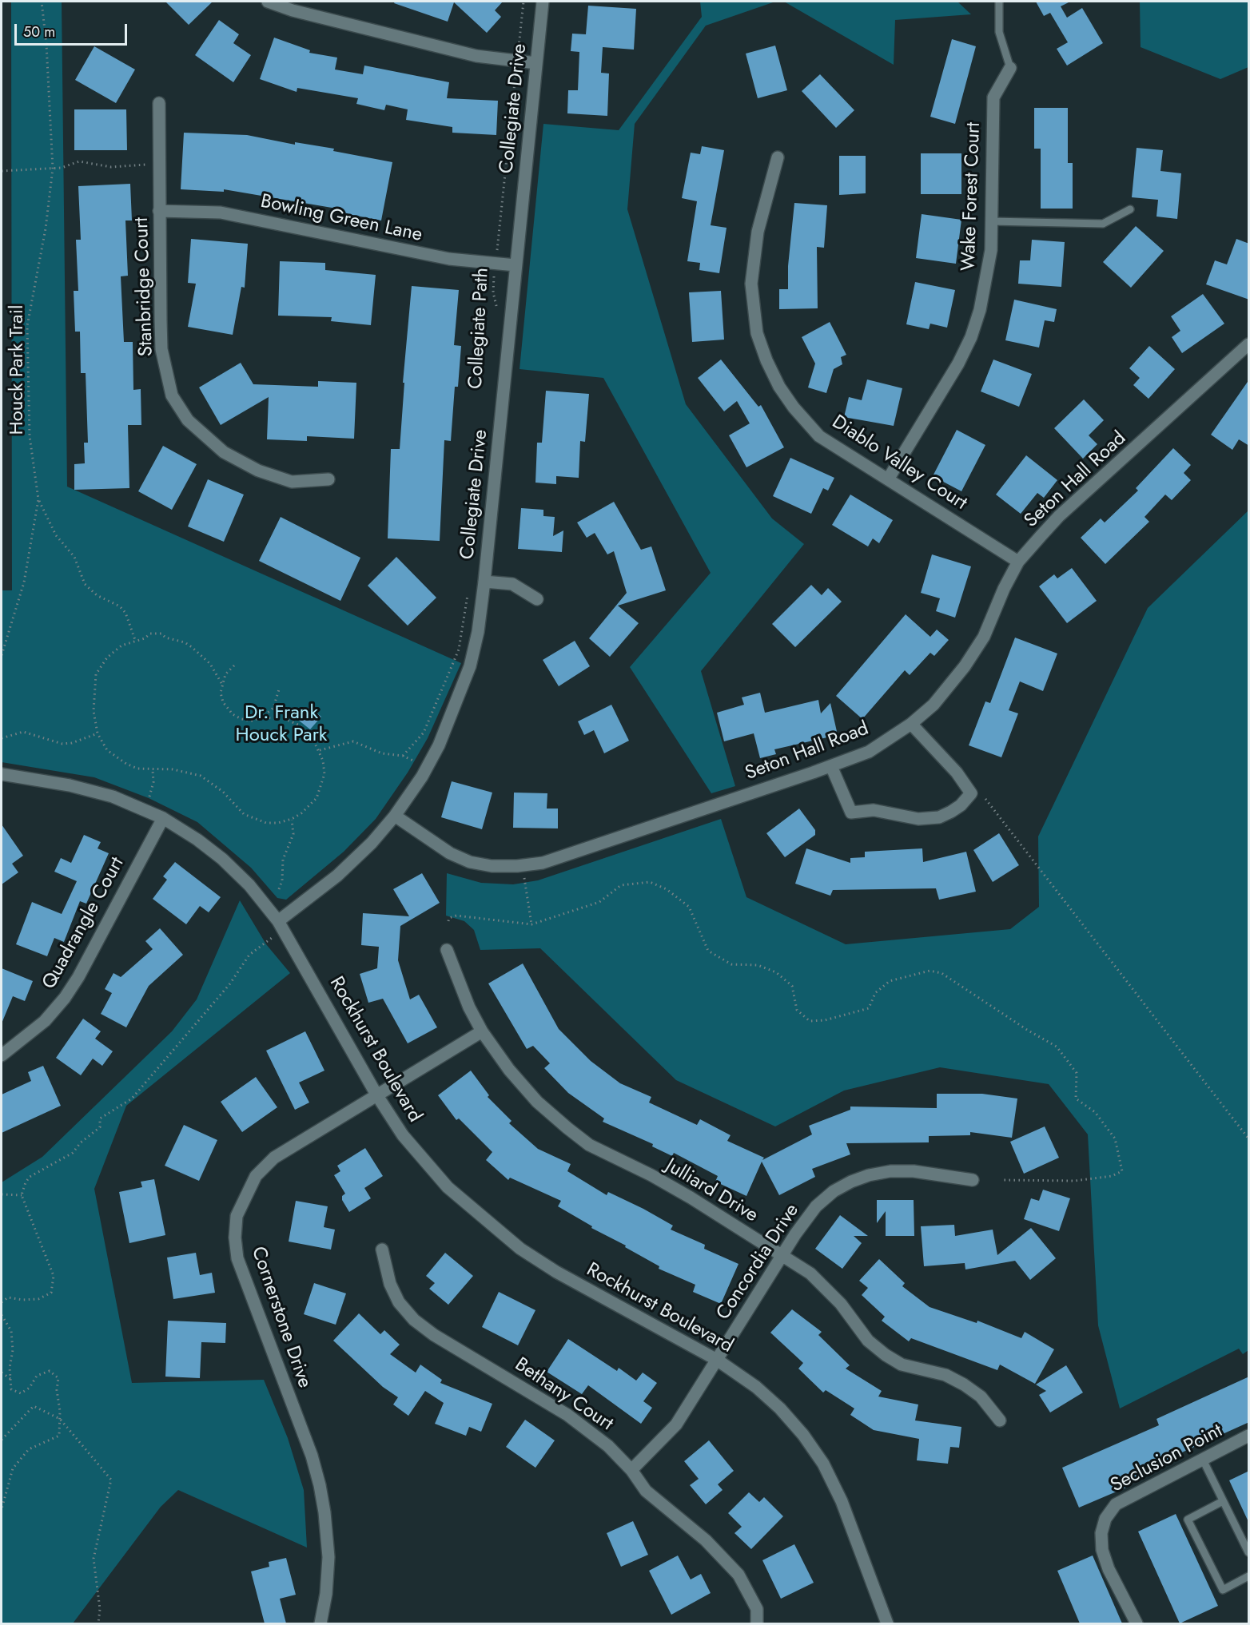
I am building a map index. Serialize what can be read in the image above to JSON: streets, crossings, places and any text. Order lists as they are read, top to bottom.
{
  "streets": {
    "street": [
      "Collegiate Drive",
      "Wake Forest Court",
      "Bowling Green Lane",
      "Stanbridge Court",
      "Diablo Valley Court",
      "Seton Hall Road",
      "Quadrangle Court",
      "Rockhurst Boulevard",
      "Julliard Drive",
      "Concordia Drive",
      "Cornerstone Drive",
      "Bethany Court",
      "Seclusion Point"
    ],
    "path": ["Collegiate Path", "Houck Park Trail"]
  },
  "crossings": [
    ["Collegiate Drive", "Bowling Green Lane"],
    ["Collegiate Drive", "Seton Hall Road"],
    ["Collegiate Drive", "Rockhurst Boulevard"],
    ["Wake Forest Court", "Diablo Valley Court"],
    ["Bowling Green Lane", "Stanbridge Court"],
    ["Bowling Green Lane", "Collegiate Path"],
    ["Diablo Valley Court", "Seton Hall Road"],
    ["Quadrangle Court", "Rockhurst Boulevard"],
    ["Rockhurst Boulevard", "Concordia Drive"],
    ["Rockhurst Boulevard", "Cornerstone Drive"],
    ["Julliard Drive", "Concordia Drive"],
    ["Julliard Drive", "Cornerstone Drive"],
    ["Concordia Drive", "Bethany Court"]
  ],
  "parks": ["Dr. Frank Houck Park"],
  "scale_bar": "50 m"
}
